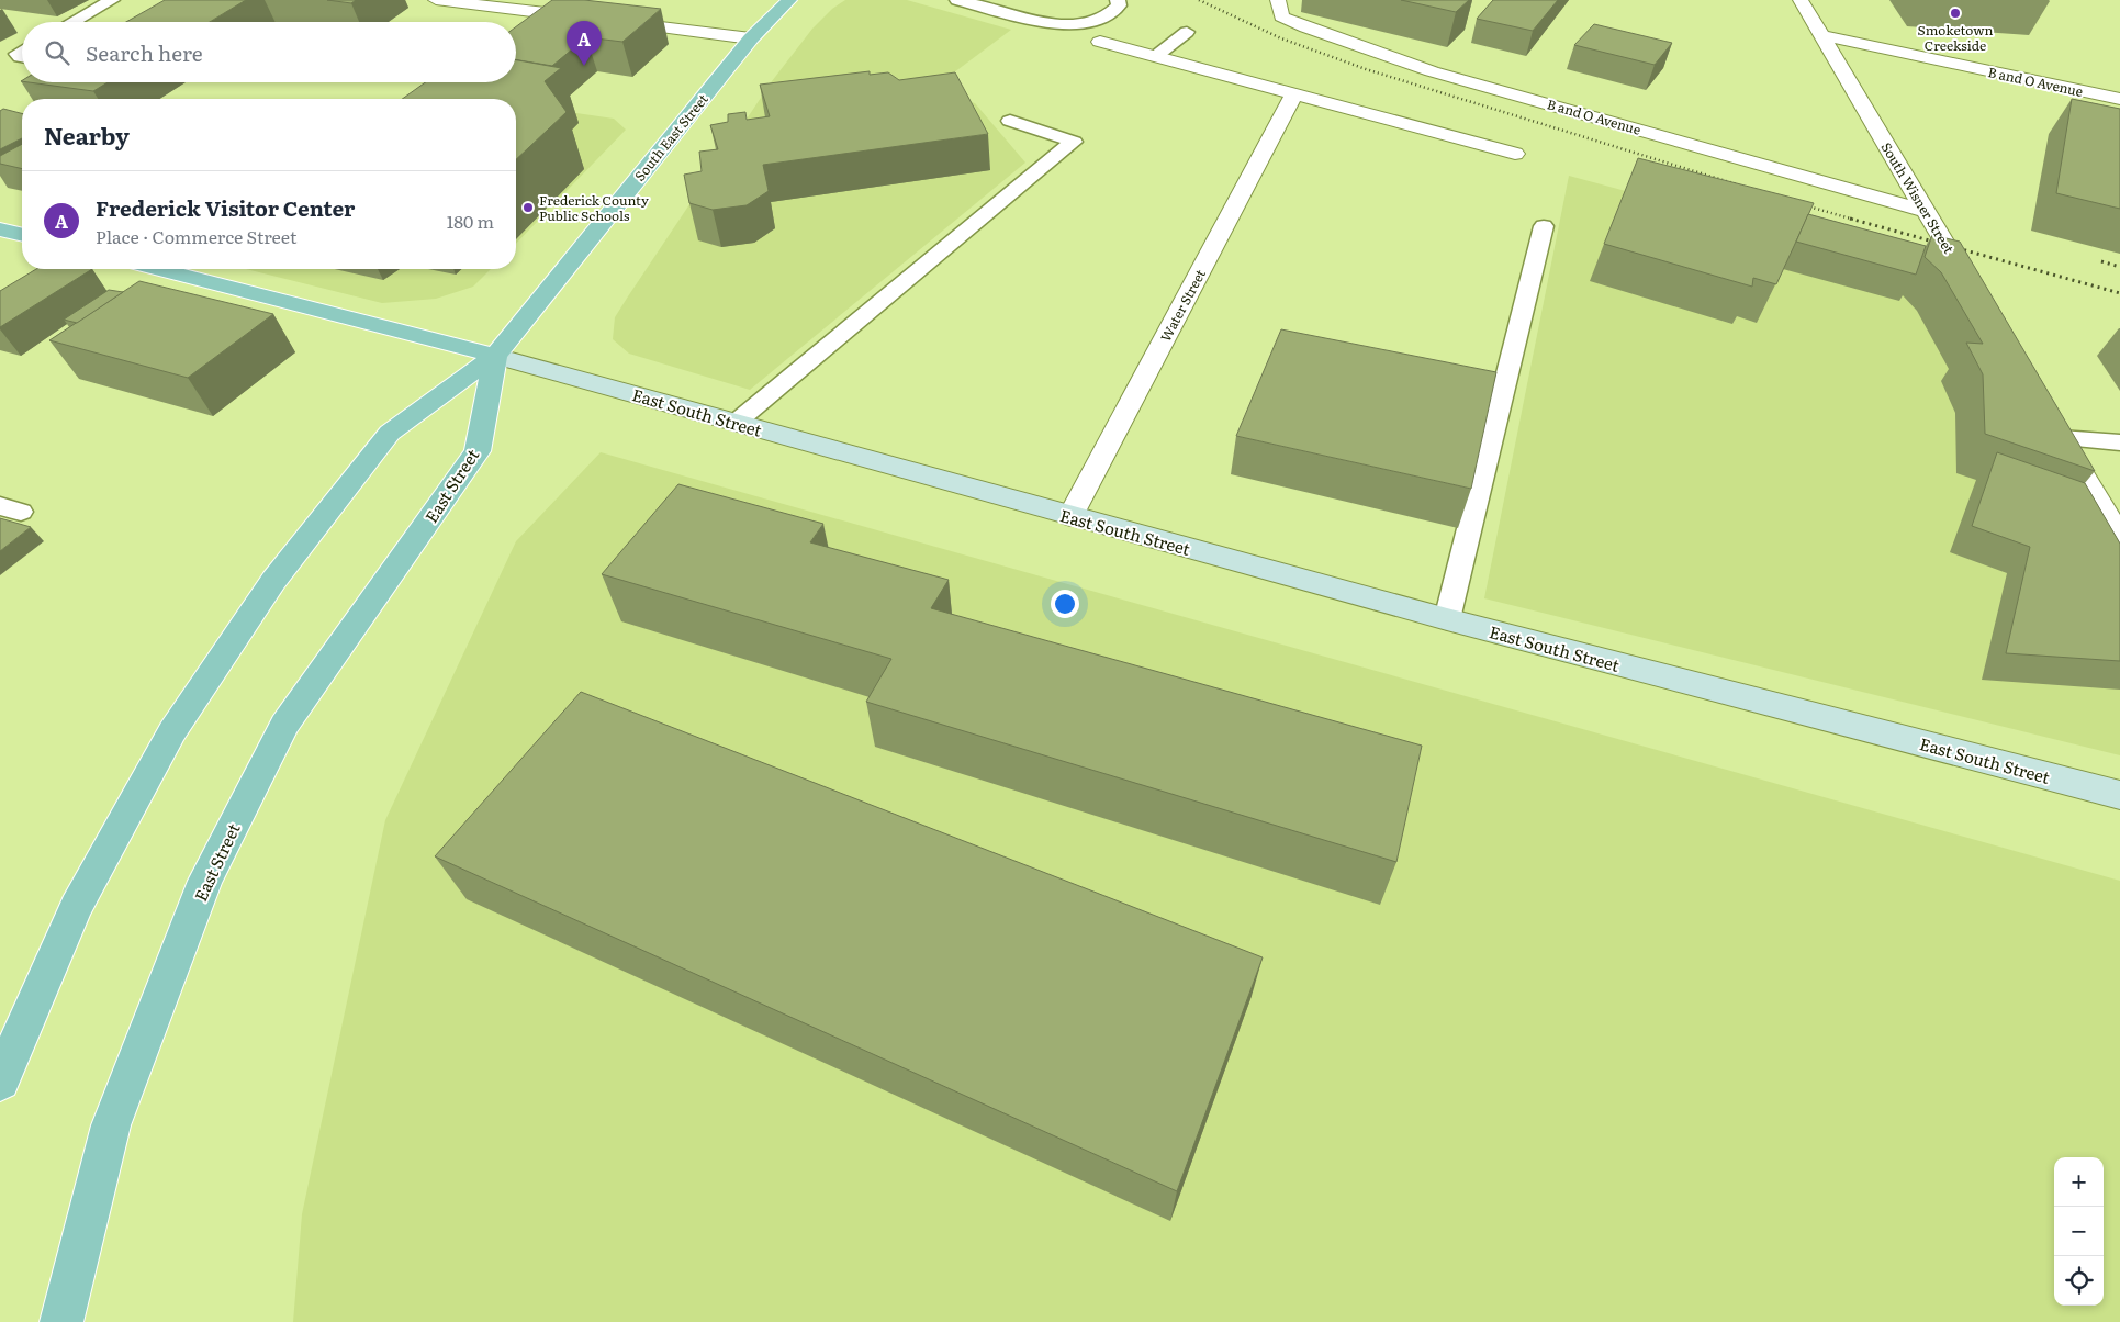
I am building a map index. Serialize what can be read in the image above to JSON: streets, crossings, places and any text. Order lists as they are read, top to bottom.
{
  "streets": {
    "main road": ["South East Street", "East South Street", "East Street"],
    "street": ["B and O Avenue", "South Wisner Street", "Water Street"]
  },
  "crossings": [
    ["B and O Avenue", "South Wisner Street"],
    ["South East Street", "East South Street"],
    ["South East Street", "East Street"],
    ["Water Street", "East South Street"],
    ["East South Street", "East Street"]
  ],
  "places": ["Smoketown Creekside", "Frederick County Public Schools"],
  "page": {
    "pins": "A",
    "search": "Search here",
    "heading": "Nearby",
    "list": [
      {
        "mark": "A",
        "name": "Frederick Visitor Center",
        "note": "Place · Commerce Street",
        "value": "180 m"
      }
    ],
    "map_buttons": ["+", "−"]
  }
}
